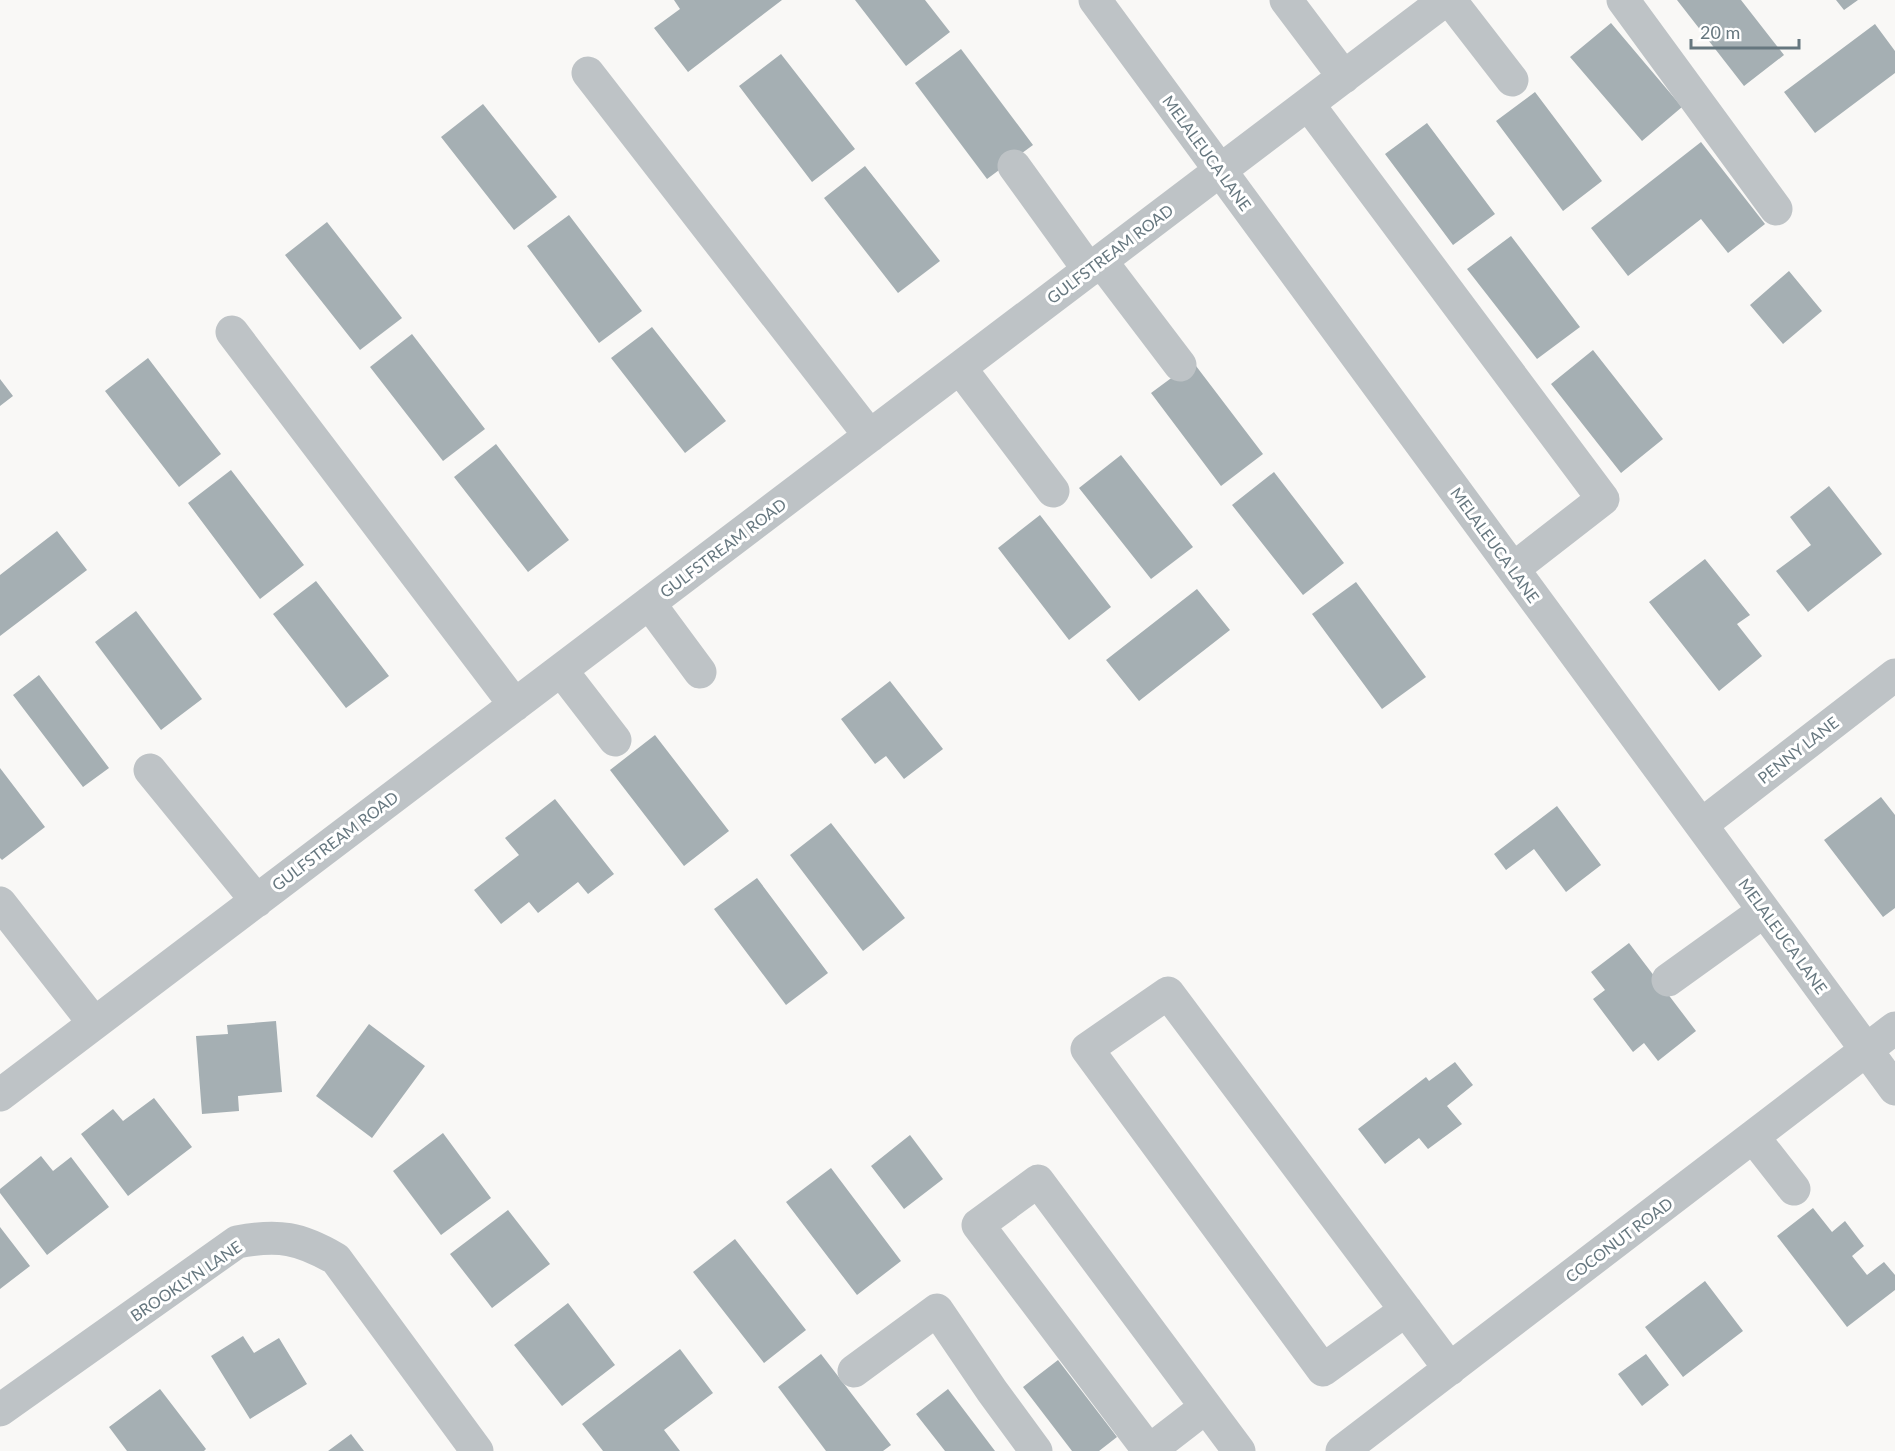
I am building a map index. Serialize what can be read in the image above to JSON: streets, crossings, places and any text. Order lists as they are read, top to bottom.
{
  "streets": {
    "street": [
      "MELALEUCA LANE",
      "GULFSTREAM ROAD",
      "PENNY LANE",
      "COCONUT ROAD",
      "BROOKLYN LANE"
    ]
  },
  "crossings": [
    ["MELALEUCA LANE", "GULFSTREAM ROAD"],
    ["MELALEUCA LANE", "PENNY LANE"],
    ["MELALEUCA LANE", "COCONUT ROAD"]
  ],
  "scale_bar": "20 m"
}
